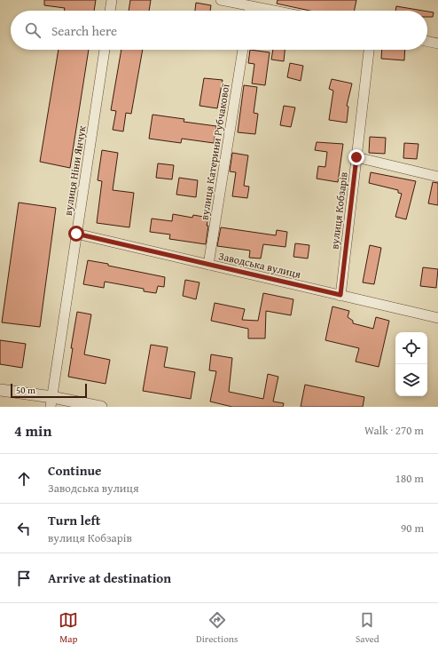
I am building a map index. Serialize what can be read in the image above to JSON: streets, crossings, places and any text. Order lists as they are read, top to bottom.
{
  "streets": {
    "street": [
      "вулиця Катерини Рубчакової",
      "вулиця Ніни Янчук",
      "вулиця Кобзарів",
      "Заводська вулиця"
    ]
  },
  "crossings": [
    ["вулиця Катерини Рубчакової", "Заводська вулиця"],
    ["вулиця Ніни Янчук", "Заводська вулиця"],
    ["вулиця Кобзарів", "Заводська вулиця"]
  ],
  "scale_bar": "50 m",
  "page": {
    "search": "Search here",
    "scale": "50 m",
    "heading": ["4 min", "Walk · 270 m"],
    "list": [
      ["Continue", "Заводська вулиця", "180 m"],
      ["Turn left", "вулиця Кобзарів", "90 m"],
      "Arrive at destination"
    ],
    "nav": ["Map", "Directions", "Saved"]
  }
}
